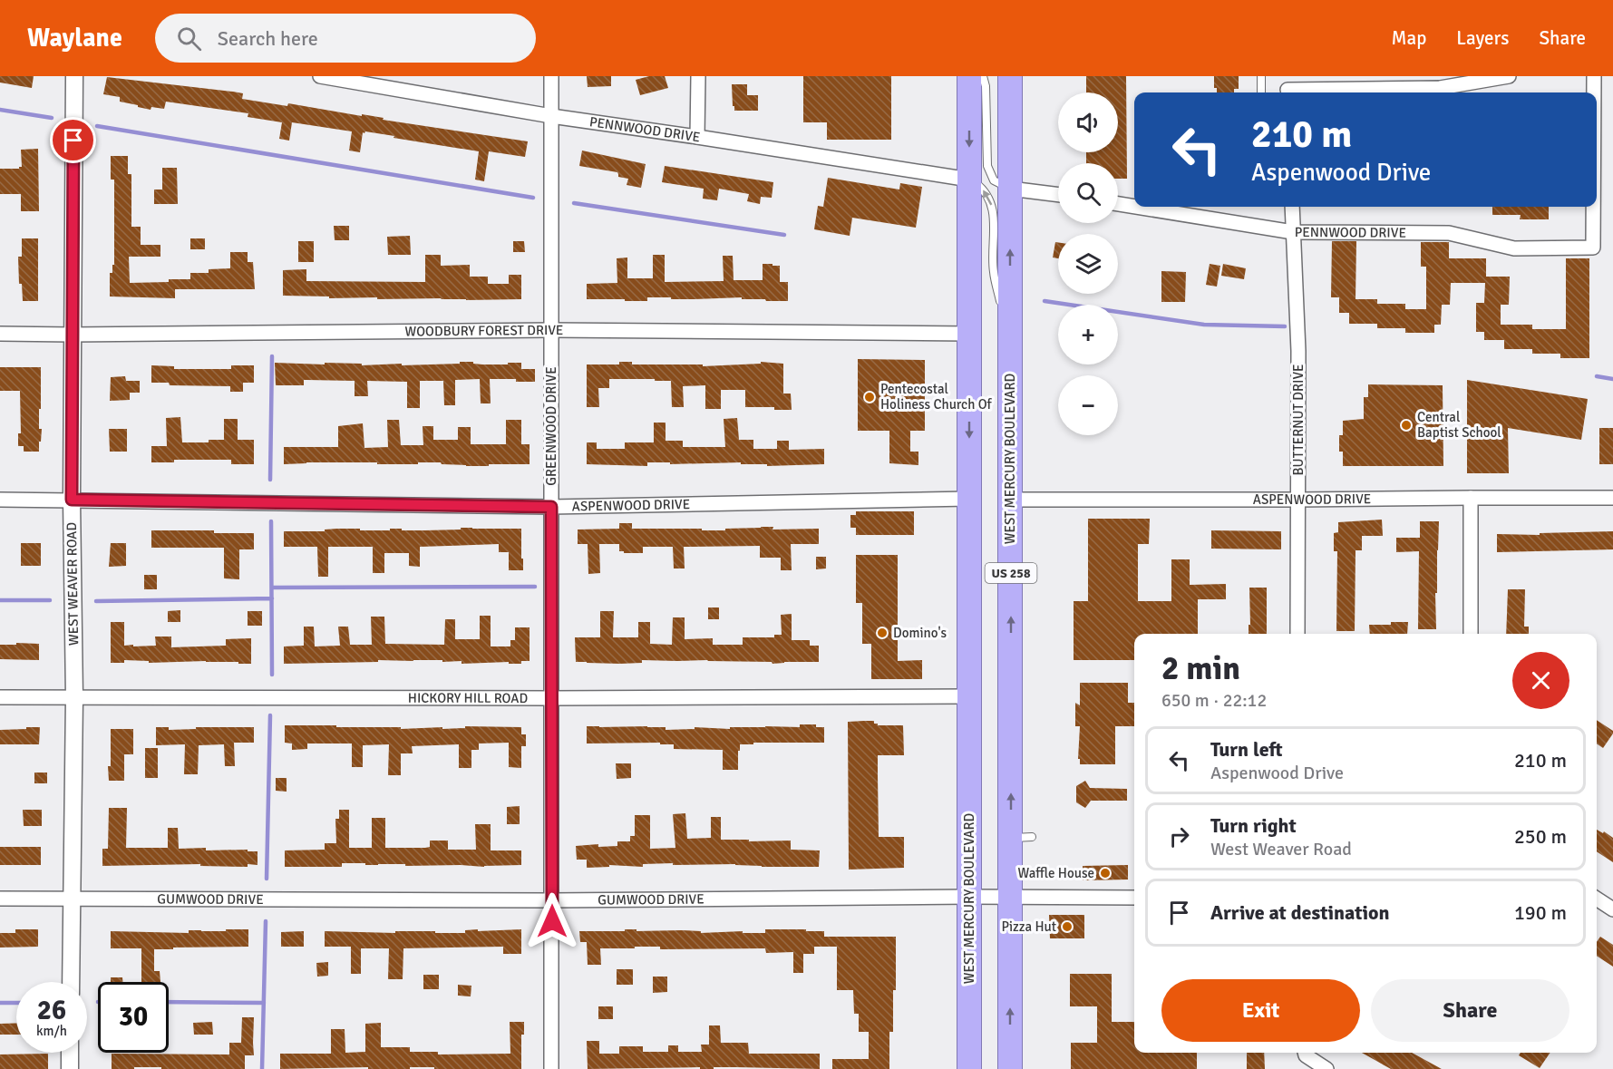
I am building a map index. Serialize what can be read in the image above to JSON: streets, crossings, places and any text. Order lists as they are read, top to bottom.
{
  "streets": {
    "highway": ["WEST MERCURY BOULEVARD", "US 258"],
    "street": [
      "PENNWOOD DRIVE",
      "WOODBURY FOREST DRIVE",
      "BUTTERNUT DRIVE",
      "GREENWOOD DRIVE",
      "ASPENWOOD DRIVE",
      "WEST WEAVER ROAD",
      "HICKORY HILL ROAD",
      "GUMWOOD DRIVE"
    ]
  },
  "crossings": [
    ["PENNWOOD DRIVE", "BUTTERNUT DRIVE"],
    ["PENNWOOD DRIVE", "GREENWOOD DRIVE"],
    ["PENNWOOD DRIVE", "WEST MERCURY BOULEVARD"],
    ["WOODBURY FOREST DRIVE", "GREENWOOD DRIVE"],
    ["WOODBURY FOREST DRIVE", "WEST MERCURY BOULEVARD"],
    ["WOODBURY FOREST DRIVE", "WEST WEAVER ROAD"],
    ["BUTTERNUT DRIVE", "ASPENWOOD DRIVE"],
    ["GREENWOOD DRIVE", "ASPENWOOD DRIVE"],
    ["GREENWOOD DRIVE", "HICKORY HILL ROAD"],
    ["GREENWOOD DRIVE", "GUMWOOD DRIVE"],
    ["WEST MERCURY BOULEVARD", "ASPENWOOD DRIVE"],
    ["WEST MERCURY BOULEVARD", "HICKORY HILL ROAD"],
    ["WEST MERCURY BOULEVARD", "GUMWOOD DRIVE"],
    ["ASPENWOOD DRIVE", "WEST WEAVER ROAD"],
    ["WEST WEAVER ROAD", "HICKORY HILL ROAD"],
    ["WEST WEAVER ROAD", "GUMWOOD DRIVE"]
  ],
  "places": [
    "Pentecostal Holiness Church Of",
    "Central Baptist School",
    "Domino's",
    "Waffle House",
    "Pizza Hut"
  ],
  "page": {
    "header": "Waylane",
    "search": "Search here",
    "nav": ["Map", "Layers", "Share"],
    "map_buttons": ["+", "−"],
    "turn": ["210 m", "Aspenwood Drive"],
    "heading": ["2 min", "650 m · 22:12"],
    "list": [
      {
        "name": "Turn left",
        "note": "Aspenwood Drive",
        "value": "210 m"
      },
      {
        "name": "Turn right",
        "note": "West Weaver Road",
        "value": "250 m"
      },
      {
        "name": "Arrive at destination",
        "value": "190 m"
      }
    ],
    "buttons": ["Exit", "Share"],
    "speed": "26 km/h",
    "limit": "30"
  }
}
